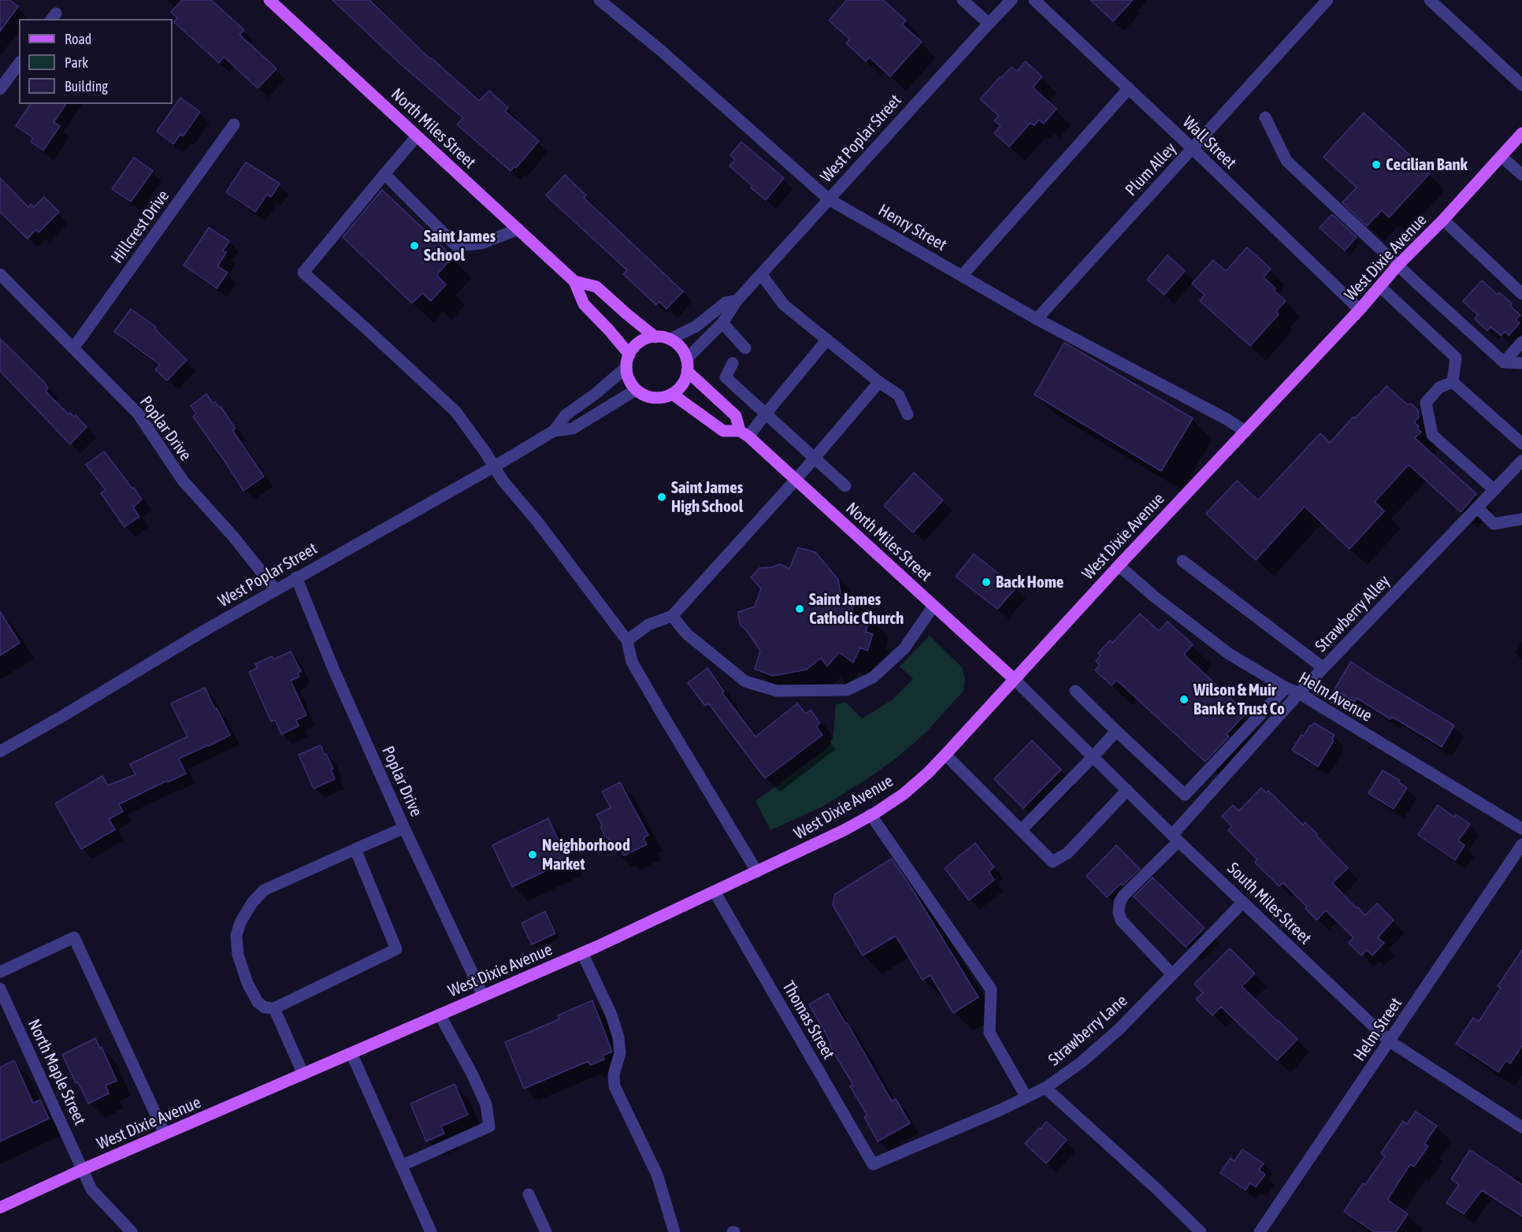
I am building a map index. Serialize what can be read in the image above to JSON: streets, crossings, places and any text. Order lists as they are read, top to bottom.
{
  "streets": {
    "main road": ["North Miles Street", "West Dixie Avenue"],
    "street": [
      "West Poplar Street",
      "Wall Street",
      "Plum Alley",
      "Hillcrest Drive",
      "Henry Street",
      "Poplar Drive",
      "Strawberry Alley",
      "Helm Avenue",
      "South Miles Street",
      "Thomas Street",
      "Helm Street",
      "Strawberry Lane",
      "North Maple Street"
    ]
  },
  "crossings": [
    ["North Miles Street", "West Poplar Street"],
    ["North Miles Street", "West Dixie Avenue"],
    ["North Miles Street", "South Miles Street"],
    ["West Poplar Street", "Henry Street"],
    ["West Poplar Street", "Poplar Drive"],
    ["Wall Street", "Plum Alley"],
    ["Wall Street", "West Dixie Avenue"],
    ["Plum Alley", "Henry Street"],
    ["Hillcrest Drive", "Poplar Drive"],
    ["Henry Street", "West Dixie Avenue"],
    ["West Dixie Avenue", "Poplar Drive"],
    ["West Dixie Avenue", "Helm Avenue"],
    ["West Dixie Avenue", "South Miles Street"],
    ["West Dixie Avenue", "Thomas Street"],
    ["West Dixie Avenue", "North Maple Street"],
    ["Strawberry Alley", "Helm Avenue"],
    ["Strawberry Alley", "South Miles Street"],
    ["Strawberry Alley", "Strawberry Lane"],
    ["South Miles Street", "Helm Street"],
    ["South Miles Street", "Strawberry Lane"],
    ["Thomas Street", "Strawberry Lane"]
  ],
  "places": [
    "Cecilian Bank",
    "Saint James School",
    "Saint James High School",
    "Back Home",
    "Saint James Catholic Church",
    "Wilson & Muir Bank & Trust Co",
    "Neighborhood Market"
  ],
  "legend": ["Road", "Park", "Building"]
}
